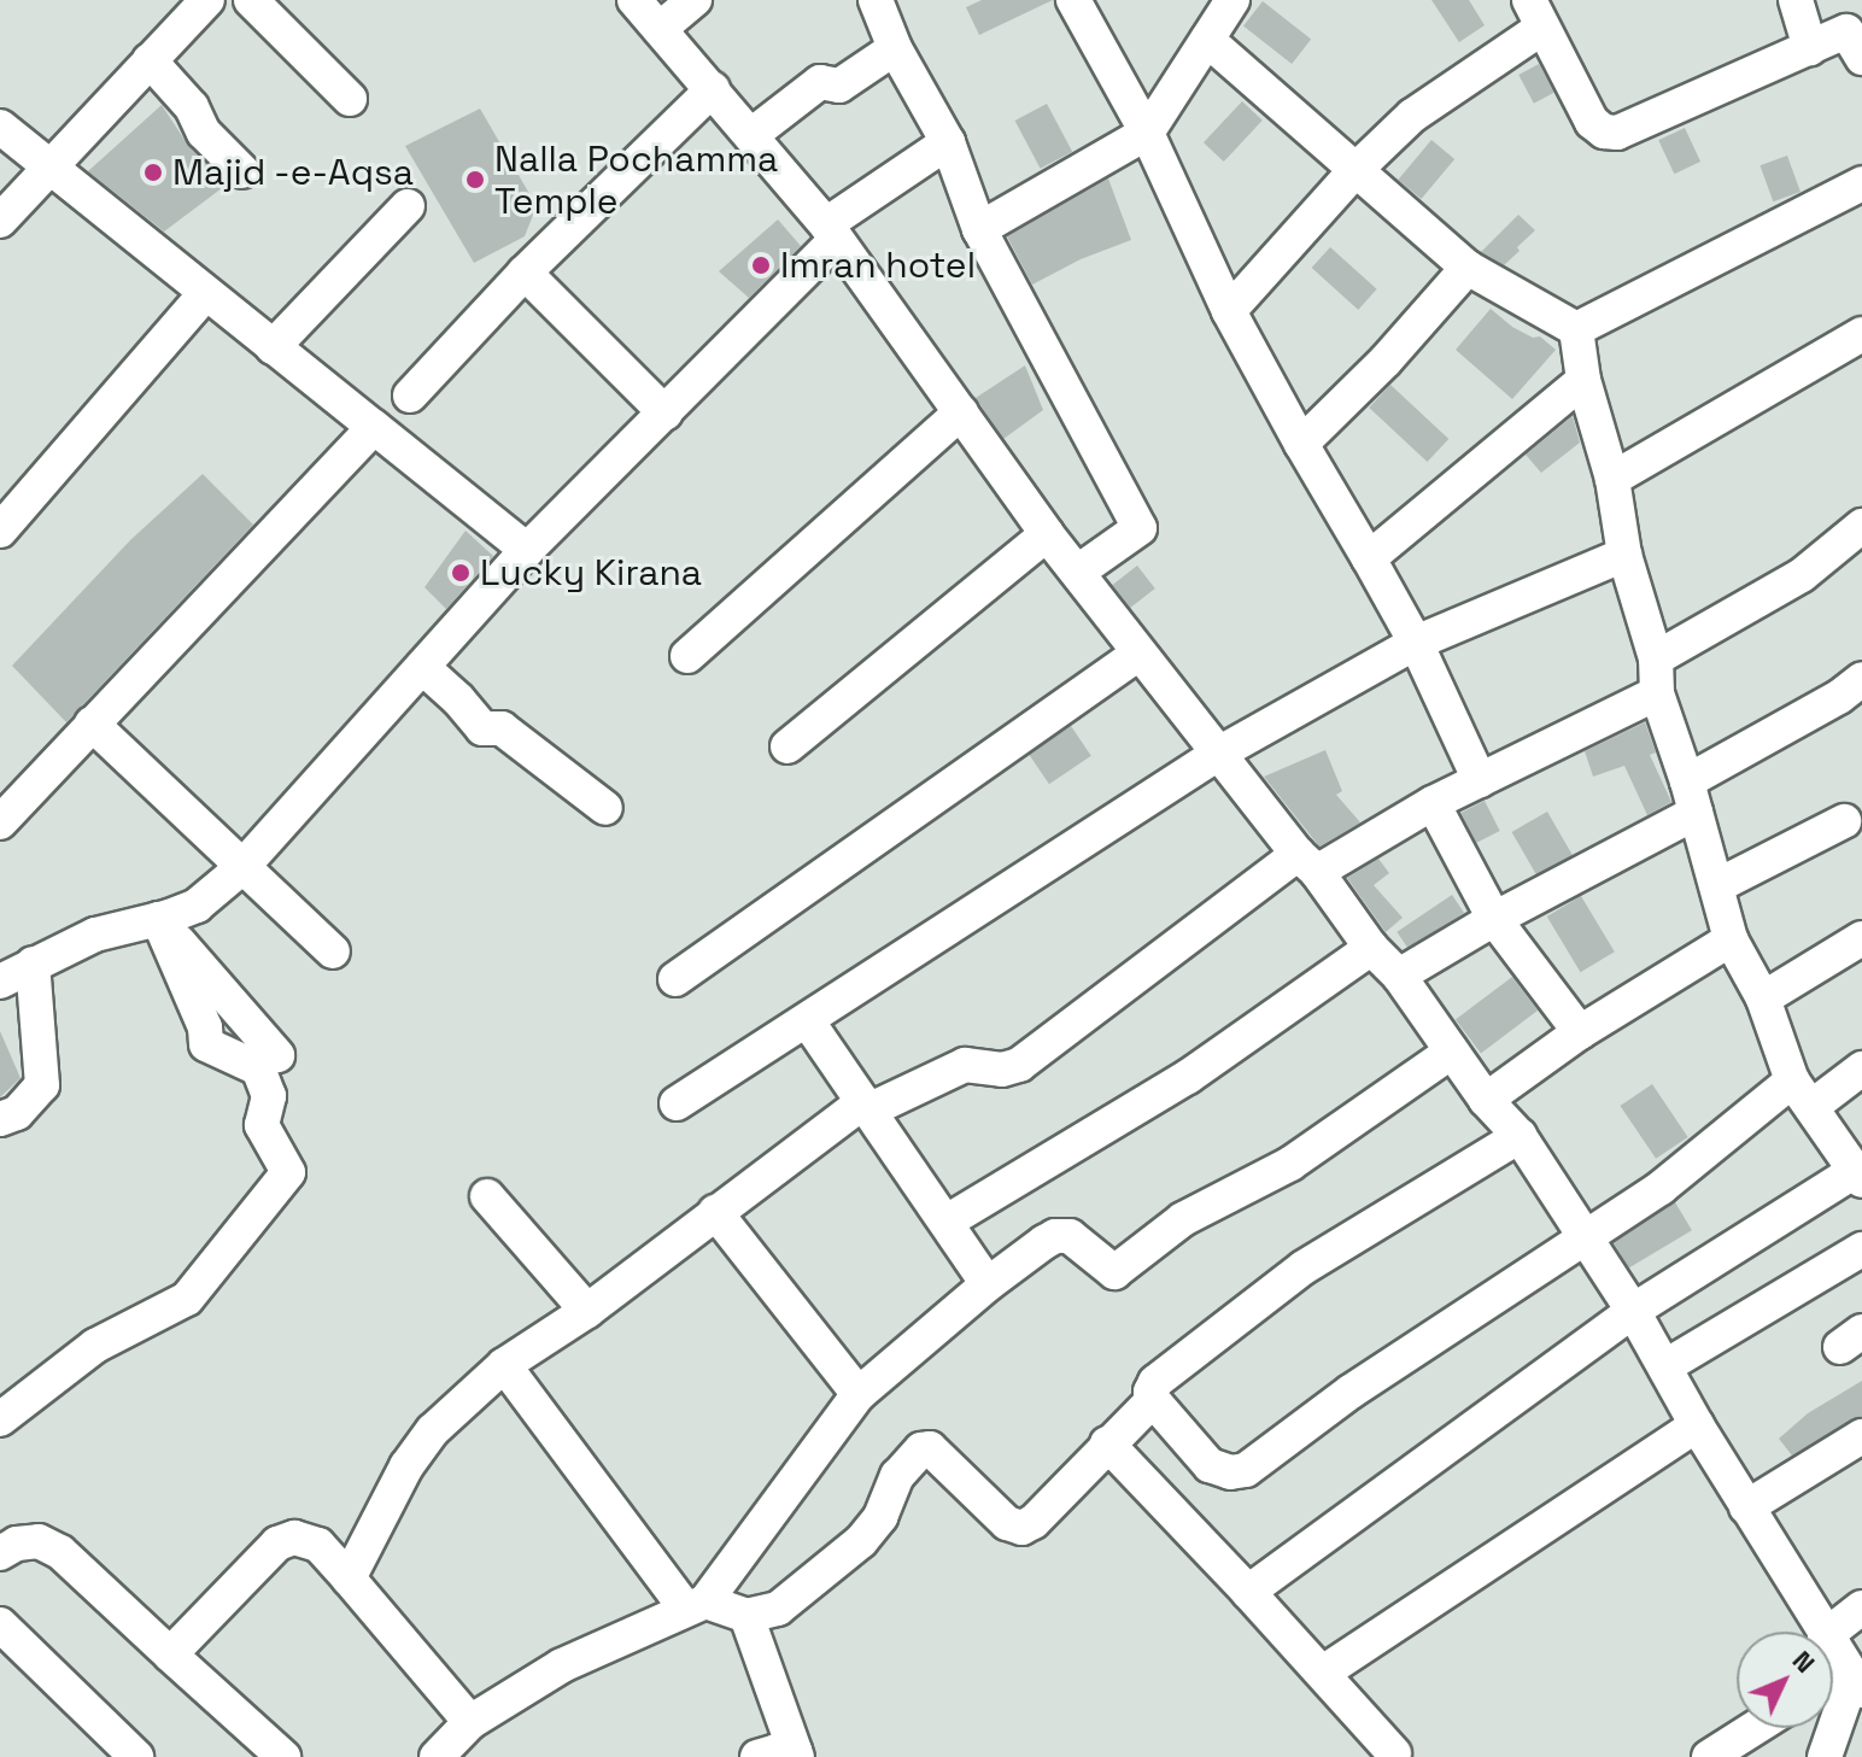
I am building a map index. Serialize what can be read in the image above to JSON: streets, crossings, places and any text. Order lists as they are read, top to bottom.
{
  "places": [
    "Majid -e-Aqsa",
    "Nalla Pochamma Temple",
    "Imran hotel",
    "Lucky Kirana"
  ],
  "north": "top right"
}
